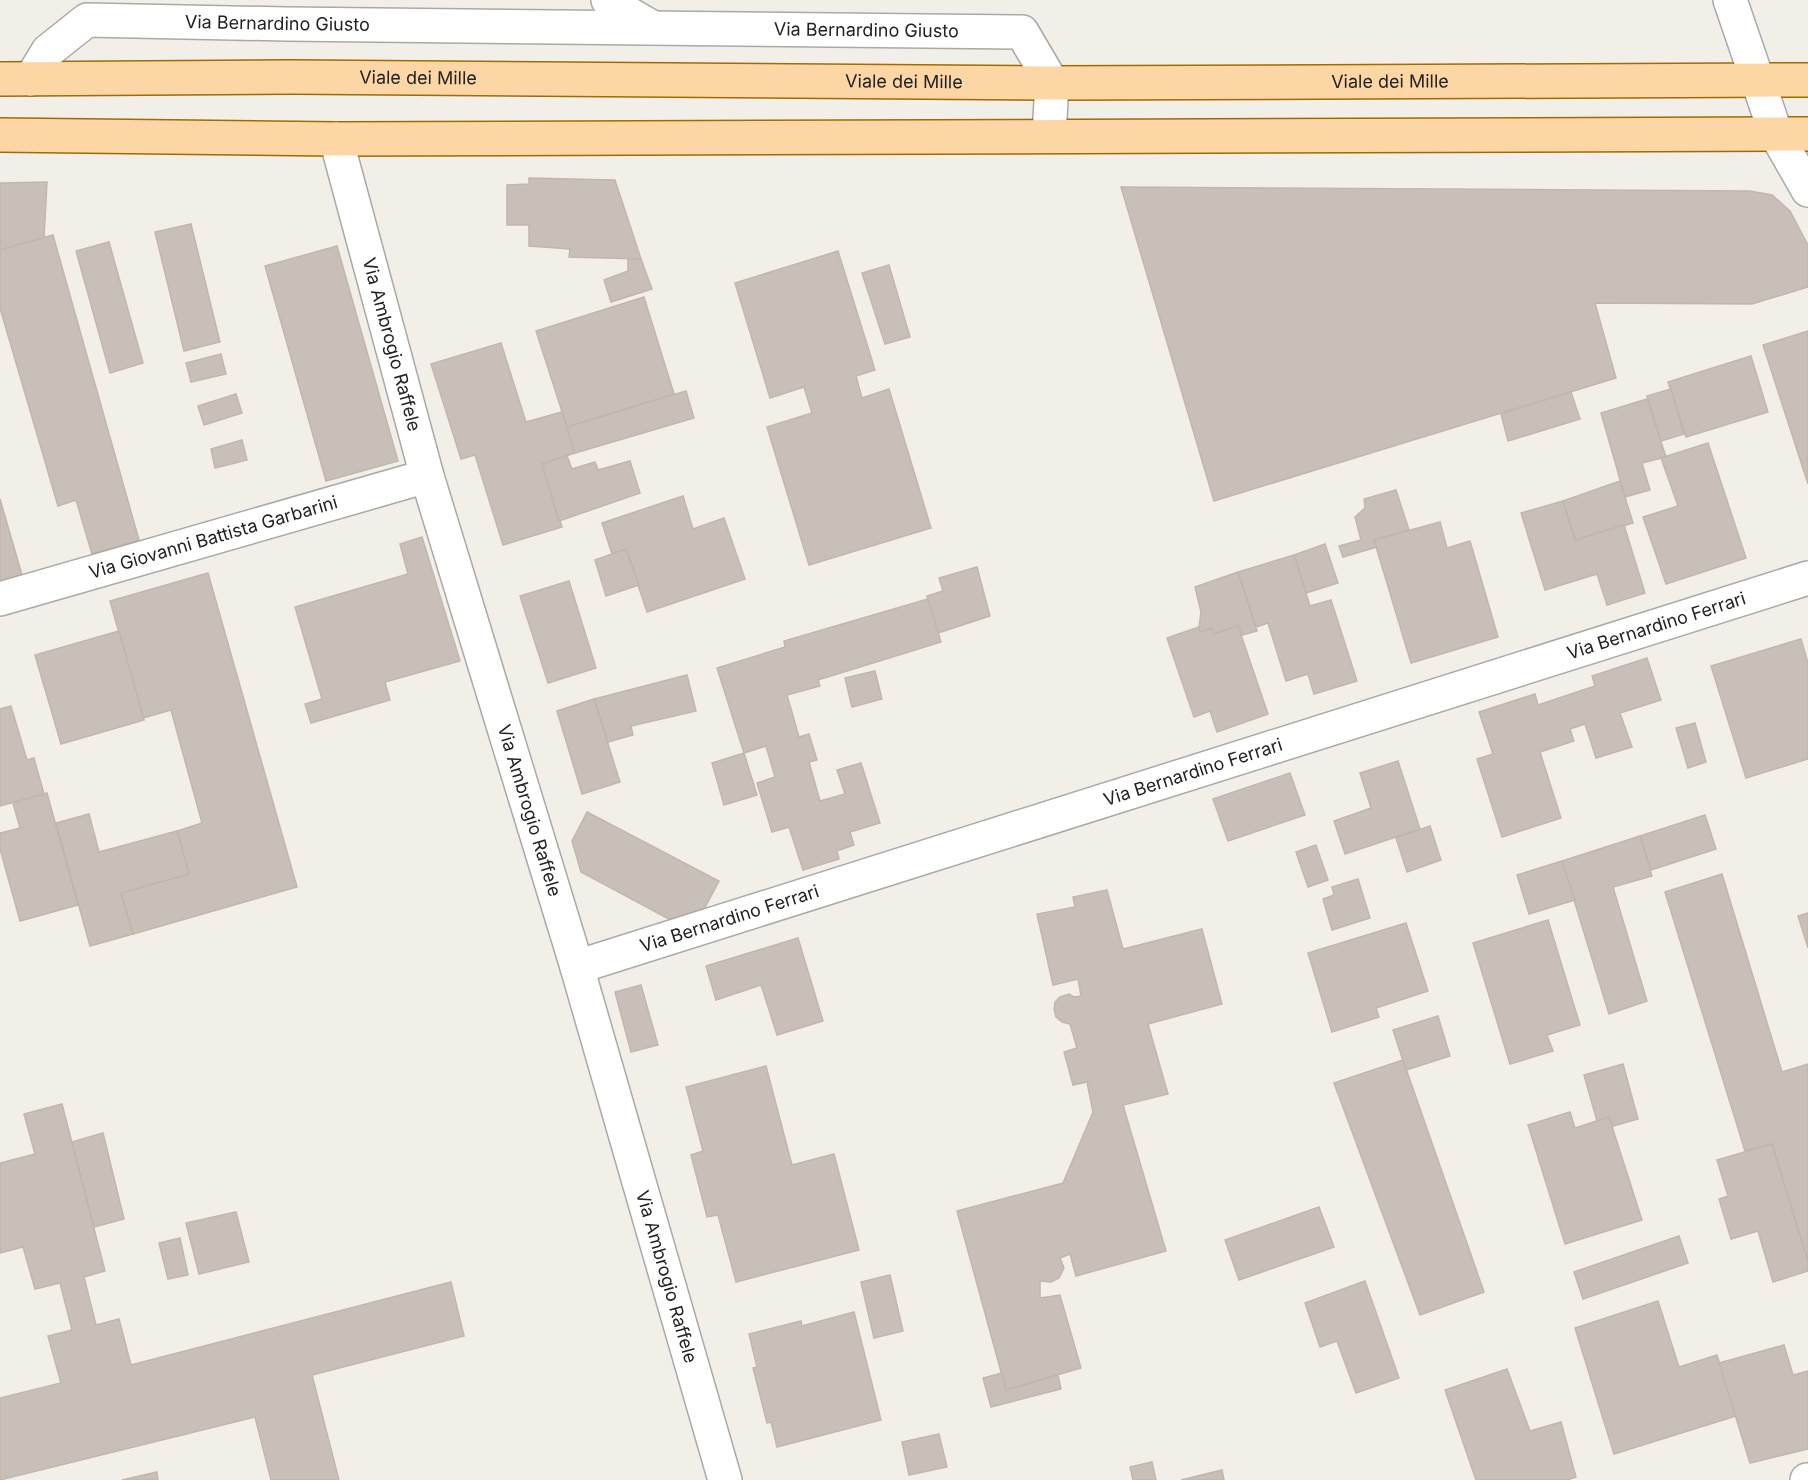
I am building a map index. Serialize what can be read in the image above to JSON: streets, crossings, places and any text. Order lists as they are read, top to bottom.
{
  "streets": {
    "main road": ["Viale dei Mille"],
    "street": [
      "Via Bernardino Giusto",
      "Via Ambrogio Raffele",
      "Via Giovanni Battista Garbarini",
      "Via Bernardino Ferrari"
    ]
  },
  "crossings": [
    ["Via Bernardino Giusto", "Viale dei Mille"],
    ["Via Ambrogio Raffele", "Via Giovanni Battista Garbarini"],
    ["Via Ambrogio Raffele", "Via Bernardino Ferrari"]
  ]
}
